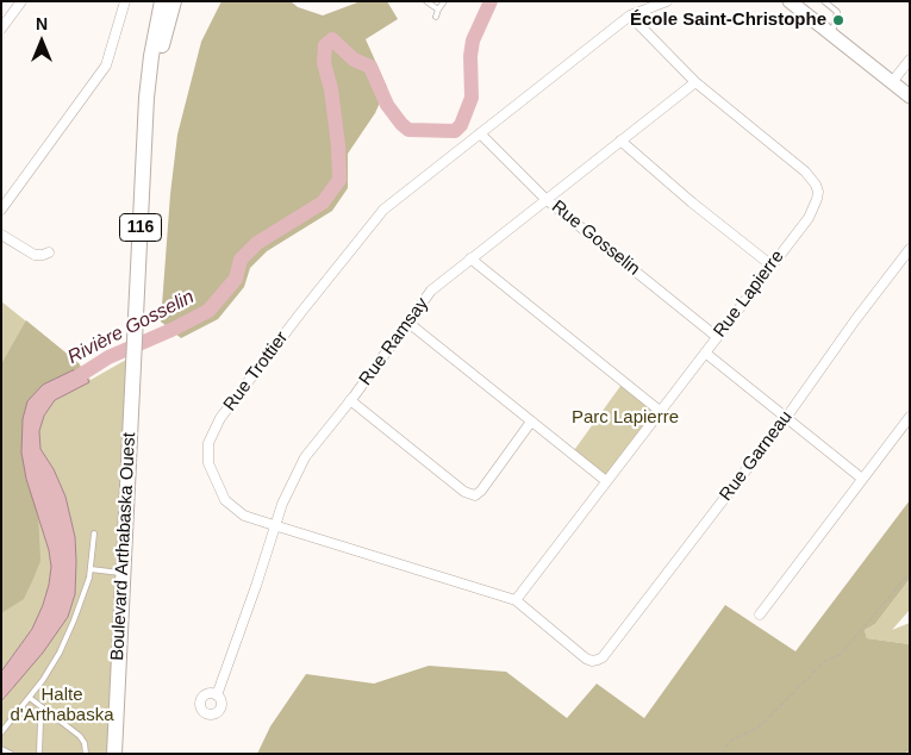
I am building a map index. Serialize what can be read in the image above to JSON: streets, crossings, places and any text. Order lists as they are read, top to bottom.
{
  "streets": {
    "main road": ["116", "Boulevard Arthabaska Ouest"],
    "street": [
      "Rue Gosselin",
      "Rue Lapierre",
      "Rue Ramsay",
      "Rue Trottier",
      "Rue Garneau"
    ]
  },
  "crossings": [
    ["116", "Boulevard Arthabaska Ouest"],
    ["Rue Gosselin", "Rue Lapierre"],
    ["Rue Gosselin", "Rue Ramsay"],
    ["Rue Gosselin", "Rue Trottier"],
    ["Rue Lapierre", "Rue Ramsay"],
    ["Rue Lapierre", "Rue Trottier"],
    ["Rue Ramsay", "Rue Trottier"],
    ["Rue Trottier", "Rue Garneau"]
  ],
  "water": ["Rivière Gosselin"],
  "parks": ["Parc Lapierre", "Halte d'Arthabaska"],
  "places": ["École Saint-Christophe"],
  "north": "top"
}
